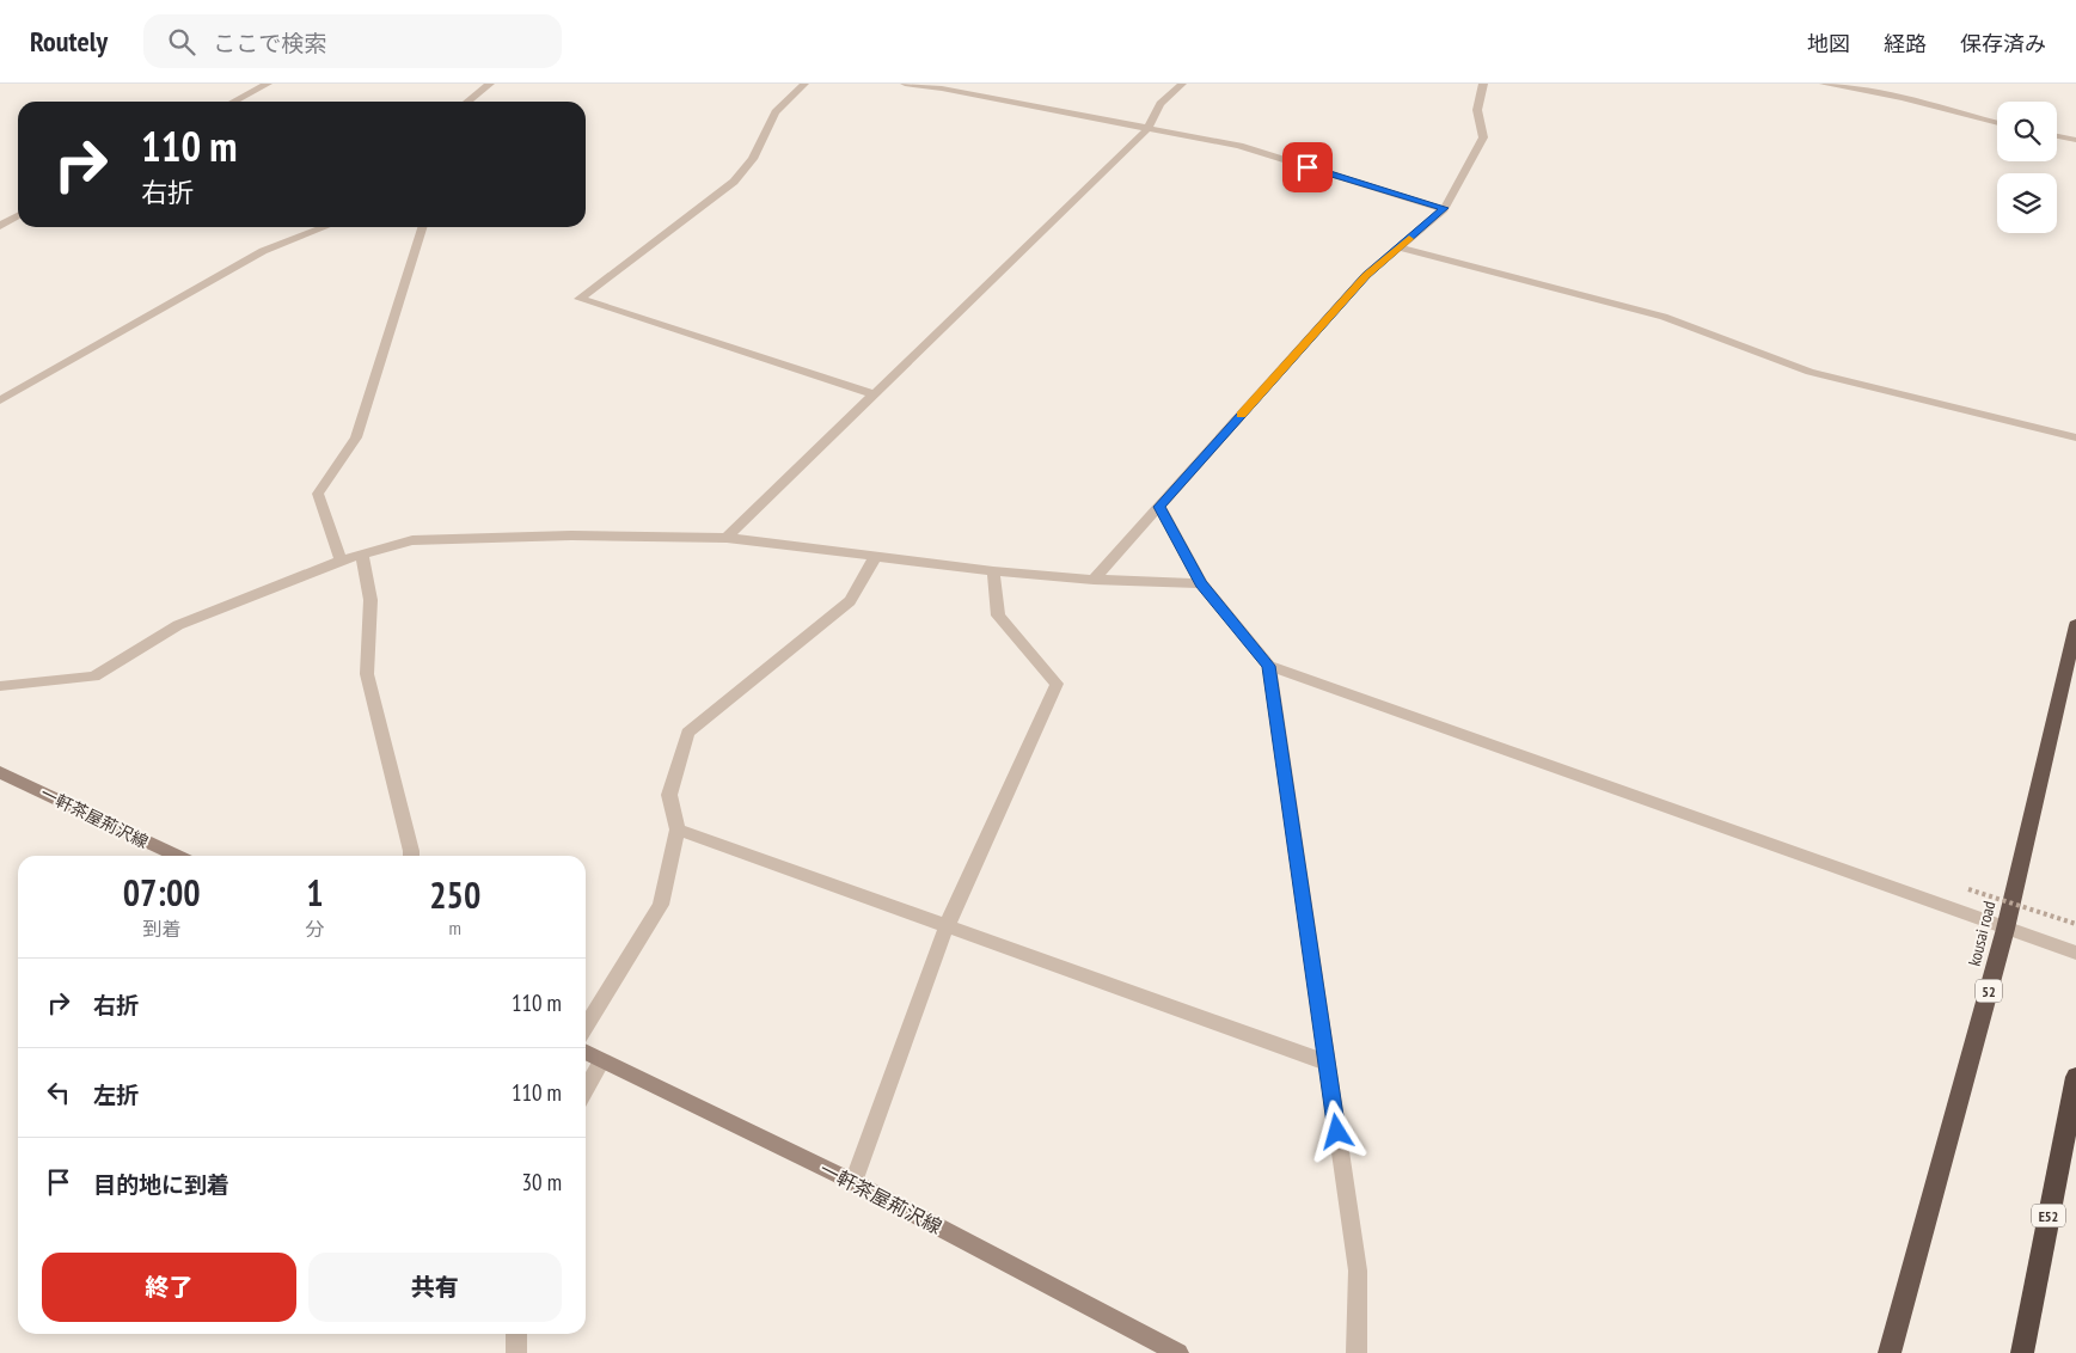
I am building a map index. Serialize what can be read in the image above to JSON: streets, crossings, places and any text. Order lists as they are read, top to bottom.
{
  "streets": {
    "highway": ["kousai road", "52", "E52"],
    "main road": ["一軒茶屋荊沢線"]
  },
  "page": {
    "header": "Routely",
    "search": "ここで検索",
    "nav": ["地図", "経路", "保存済み"],
    "turn": ["110 m", "右折"],
    "eta": [
      "07:00",
      "到着",
      "1",
      "分",
      "250",
      "m"
    ],
    "list": [
      {
        "name": "右折",
        "value": "110 m"
      },
      {
        "name": "左折",
        "value": "110 m"
      },
      {
        "name": "目的地に到着",
        "value": "30 m"
      }
    ],
    "buttons": ["終了", "共有"]
  }
}
